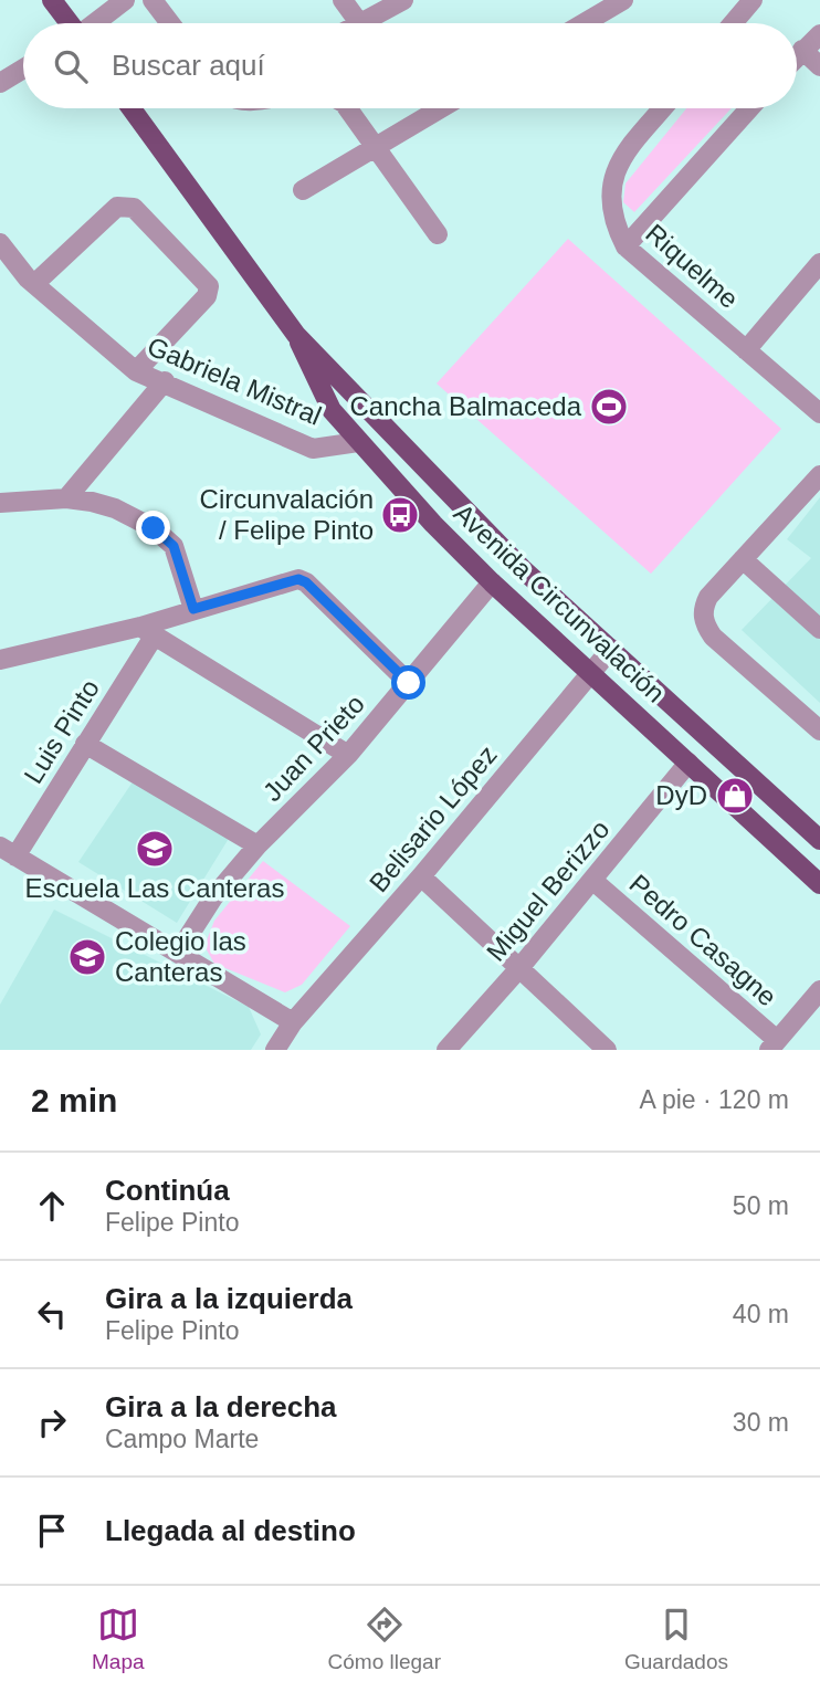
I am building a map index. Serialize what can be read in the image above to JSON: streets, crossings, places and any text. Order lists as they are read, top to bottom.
{
  "streets": {
    "main road": ["Avenida Circunvalación"],
    "street": [
      "Riquelme",
      "Gabriela Mistral",
      "Luis Pinto",
      "Juan Prieto",
      "Belisario López",
      "Miguel Berizzo",
      "Pedro Casagne"
    ]
  },
  "crossings": [
    ["Gabriela Mistral", "Avenida Circunvalación"],
    ["Avenida Circunvalación", "Juan Prieto"],
    ["Avenida Circunvalación", "Belisario López"],
    ["Avenida Circunvalación", "Miguel Berizzo"],
    ["Miguel Berizzo", "Pedro Casagne"]
  ],
  "places": {
    "sports": ["Cancha Balmaceda"],
    "bus stop": ["Circunvalación / Felipe Pinto"],
    "shop": ["DyD"],
    "school or university": ["Escuela Las Canteras", "Colegio las Canteras"]
  },
  "page": {
    "search": "Buscar aquí",
    "heading": ["2 min", "A pie · 120 m"],
    "list": [
      ["Continúa", "Felipe Pinto", "50 m"],
      ["Gira a la izquierda", "Felipe Pinto", "40 m"],
      ["Gira a la derecha", "Campo Marte", "30 m"],
      "Llegada al destino"
    ],
    "nav": ["Mapa", "Cómo llegar", "Guardados"]
  }
}
